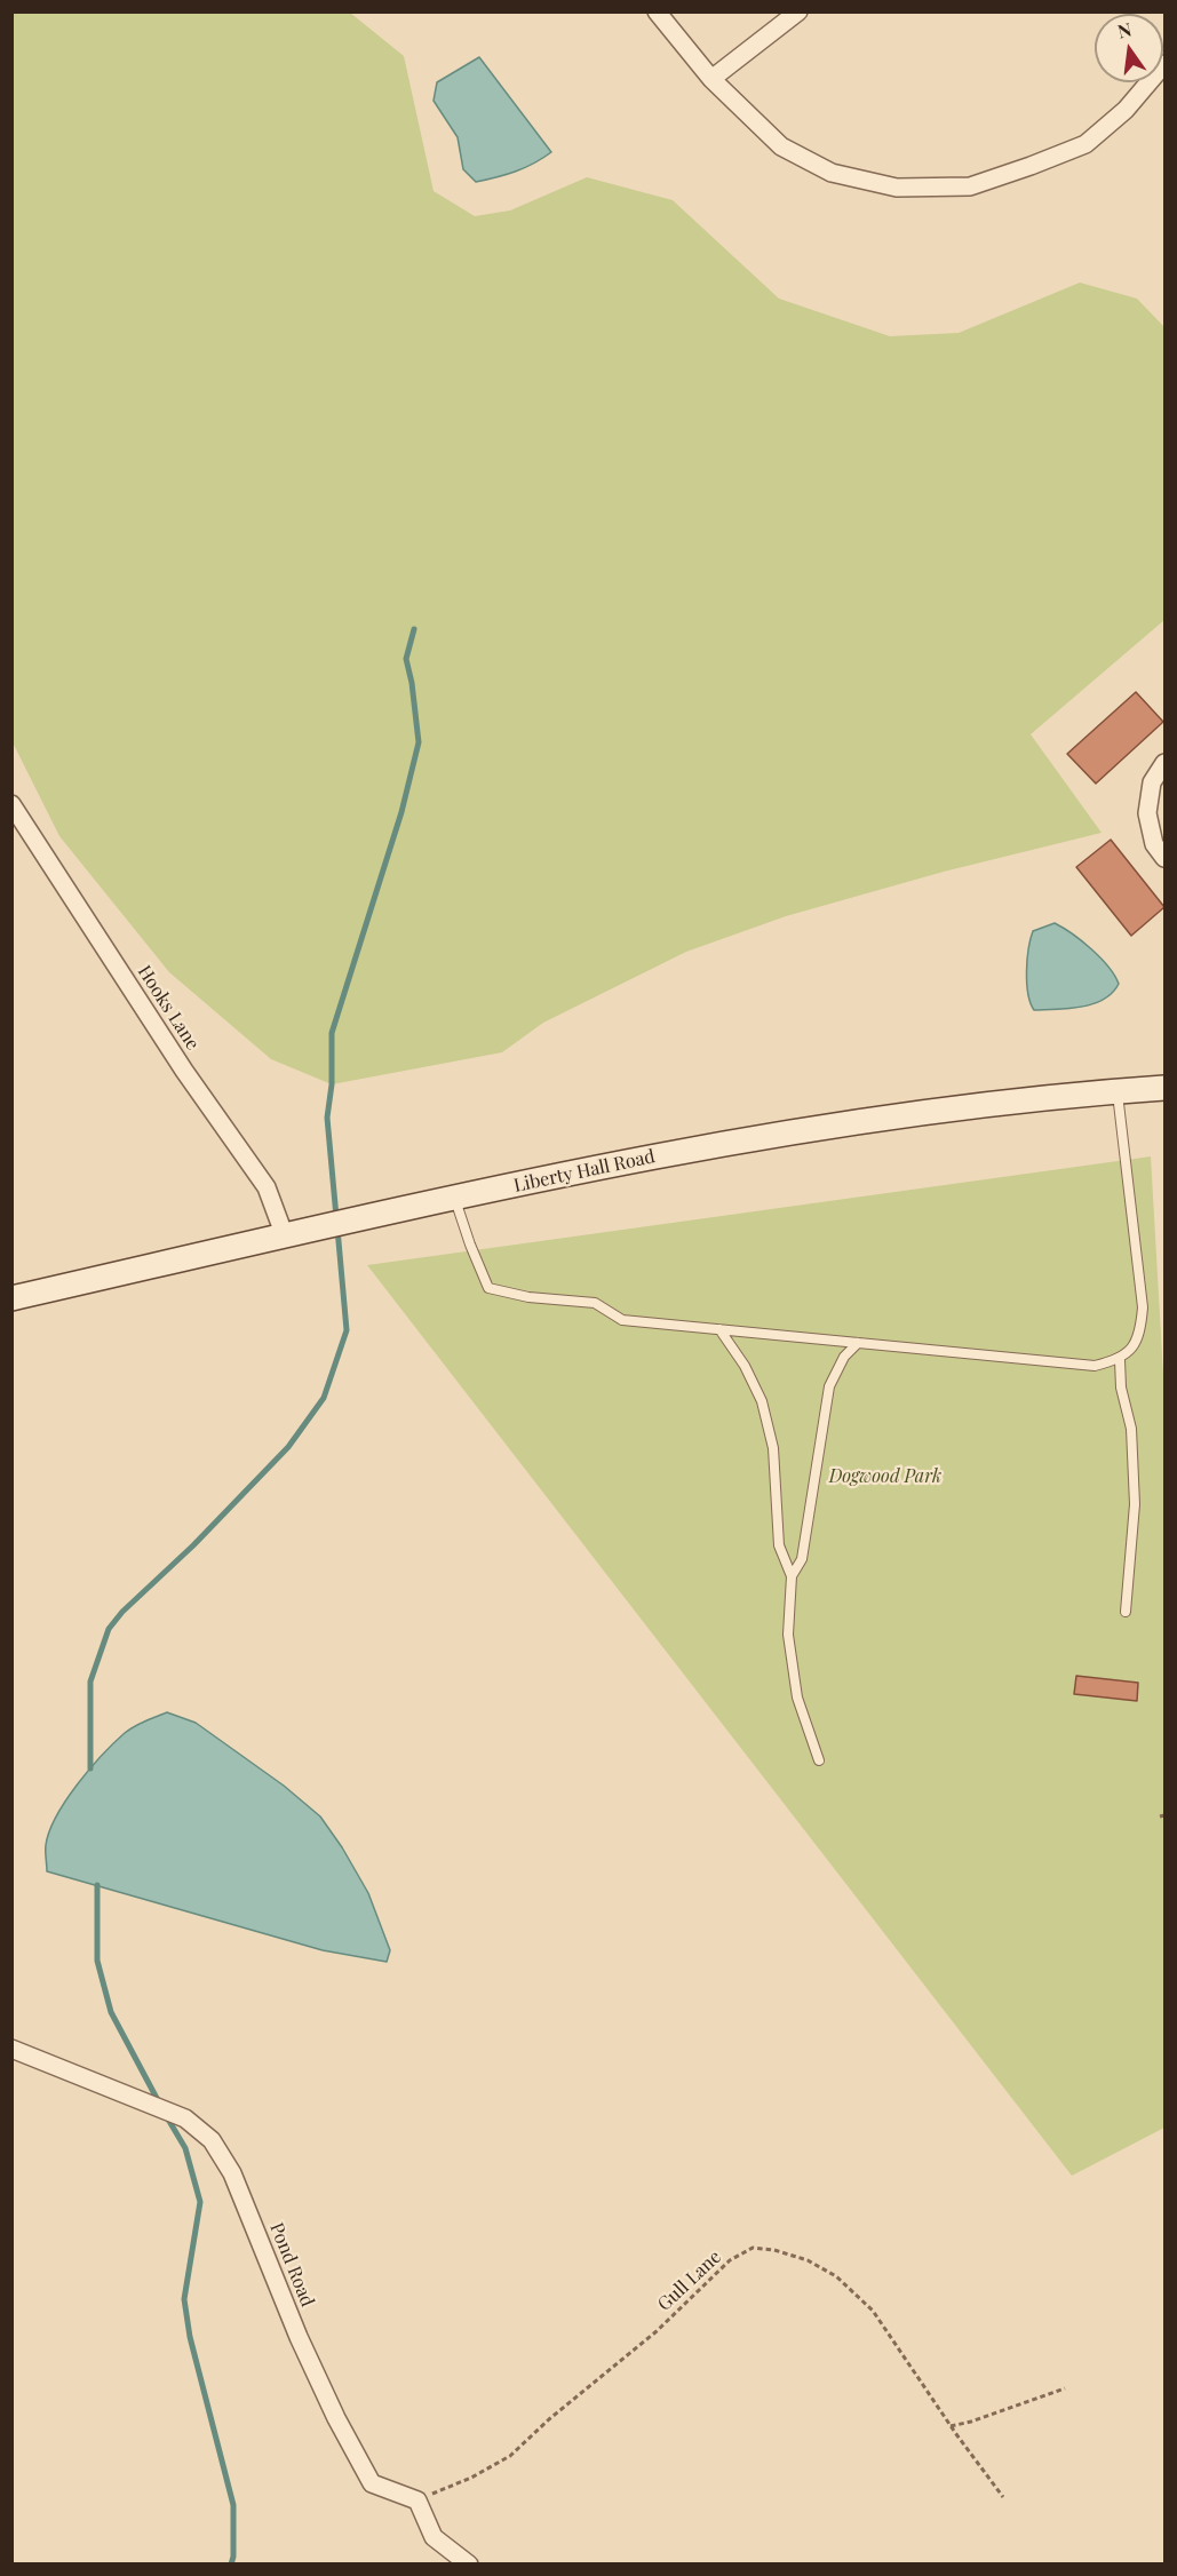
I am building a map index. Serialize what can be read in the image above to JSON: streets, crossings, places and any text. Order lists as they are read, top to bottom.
{
  "streets": {
    "main road": ["Liberty Hall Road"],
    "street": ["Hooks Lane", "Pond Road"],
    "path": ["Gull Lane"]
  },
  "crossings": [
    ["Hooks Lane", "Liberty Hall Road"],
    ["Pond Road", "Gull Lane"]
  ],
  "parks": ["Dogwood Park"],
  "north": "top"
}
